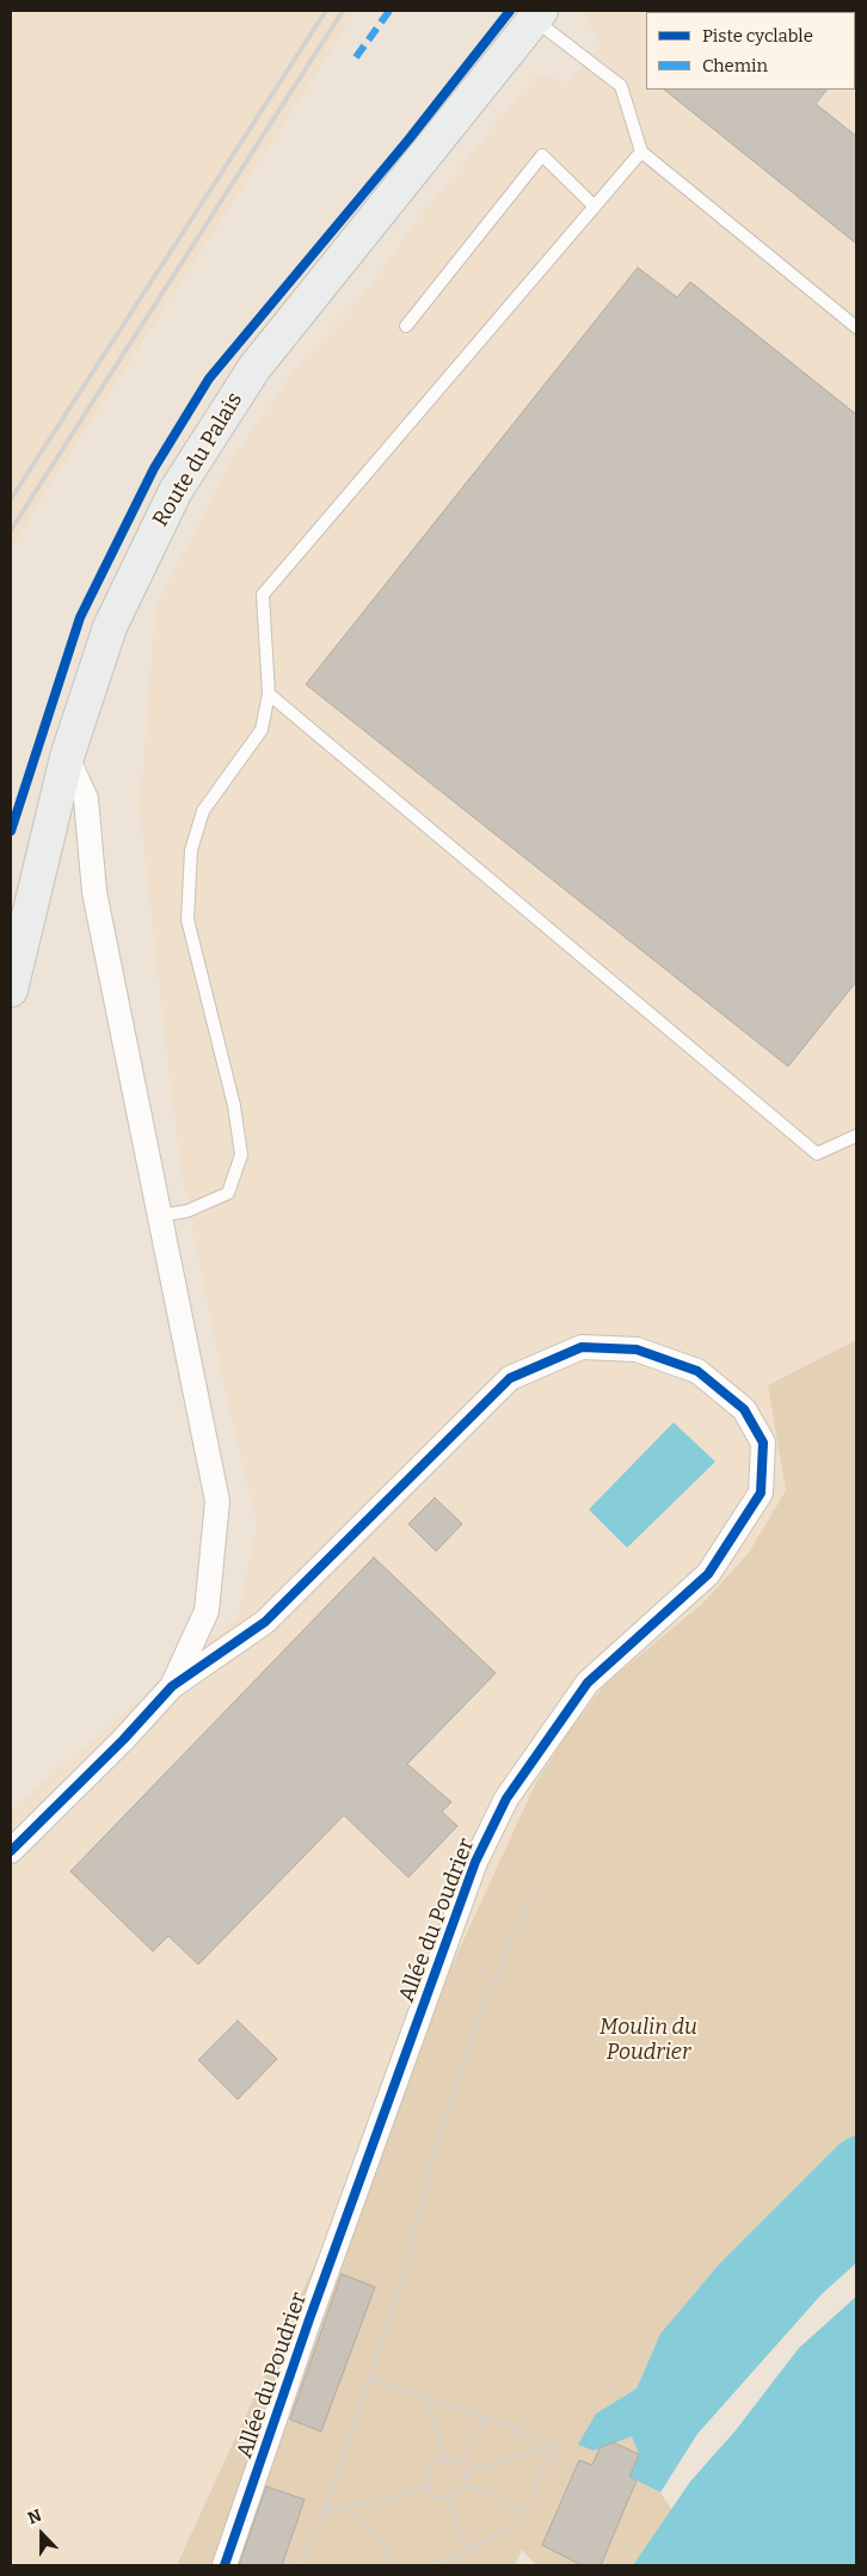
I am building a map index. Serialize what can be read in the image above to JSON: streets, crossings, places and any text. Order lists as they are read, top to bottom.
{
  "streets": {
    "main road": ["Route du Palais"],
    "street": ["Allée du Poudrier"]
  },
  "parks": ["Moulin du Poudrier"],
  "legend": ["Piste cyclable", "Chemin"],
  "north": "top"
}
